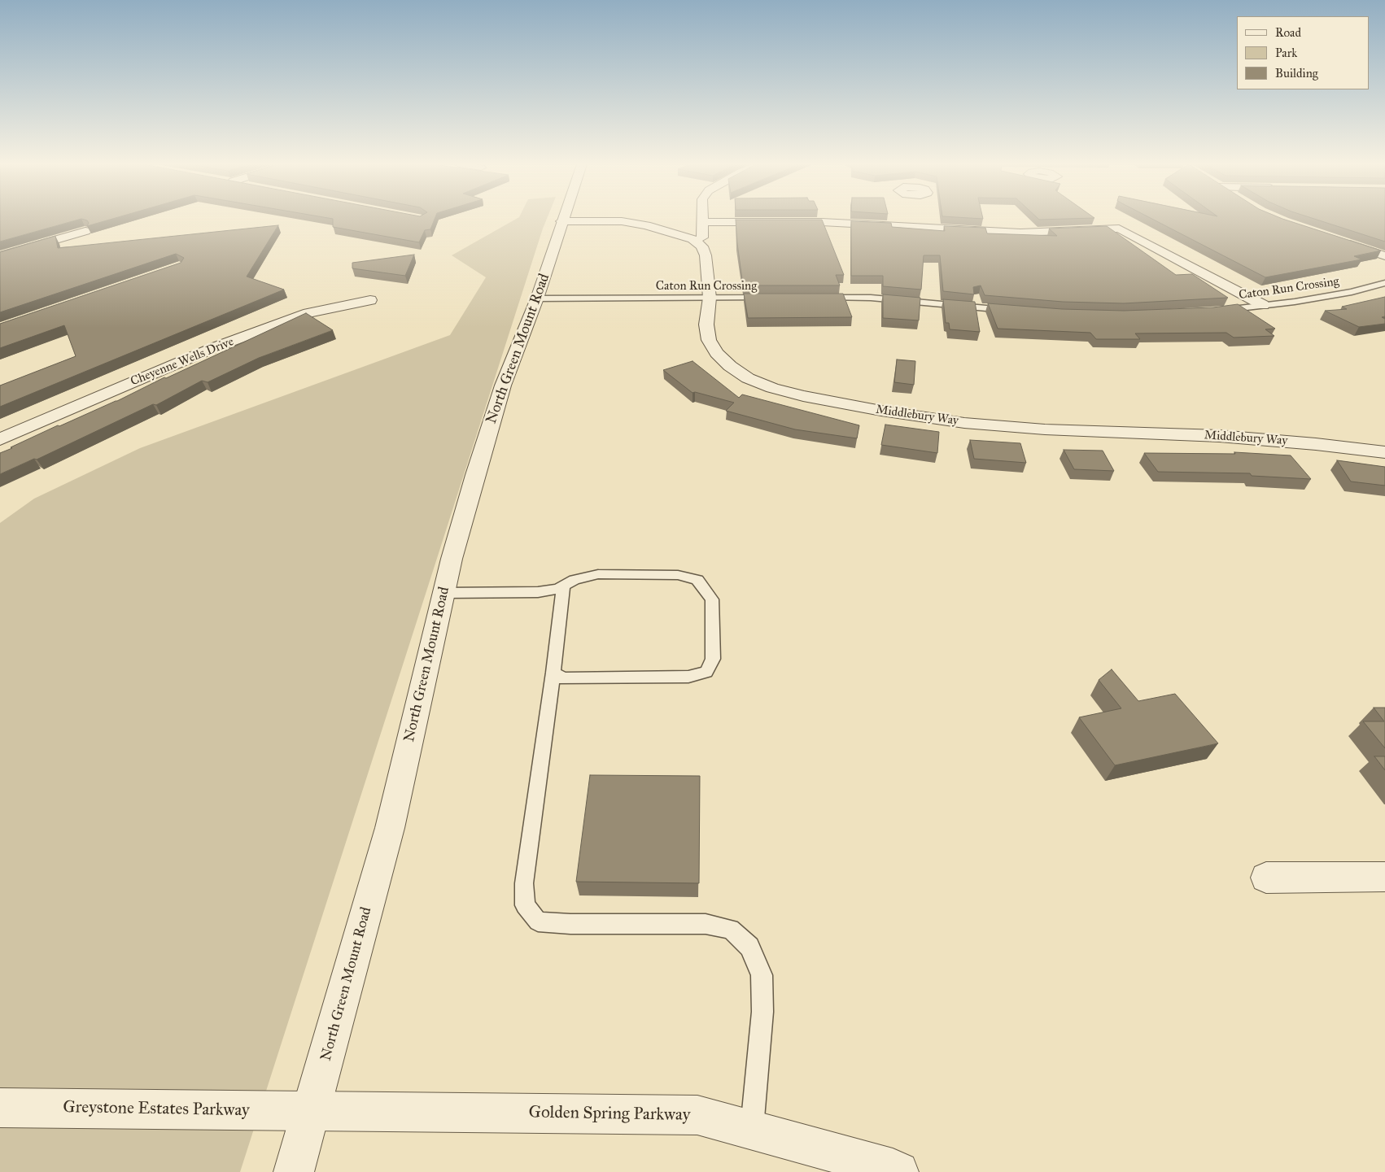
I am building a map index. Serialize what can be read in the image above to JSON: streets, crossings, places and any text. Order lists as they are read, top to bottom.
{
  "streets": {
    "street": [
      "North Green Mount Road",
      "Cheyenne Wells Drive",
      "Middlebury Way",
      "Greystone Estates Parkway",
      "Golden Spring Parkway"
    ],
    "lane": ["Caton Run Crossing"]
  },
  "crossings": [
    ["Caton Run Crossing", "North Green Mount Road"],
    ["Caton Run Crossing", "Middlebury Way"],
    ["North Green Mount Road", "Greystone Estates Parkway"],
    ["North Green Mount Road", "Golden Spring Parkway"],
    ["Greystone Estates Parkway", "Golden Spring Parkway"]
  ],
  "legend": ["Road", "Park", "Building"]
}
